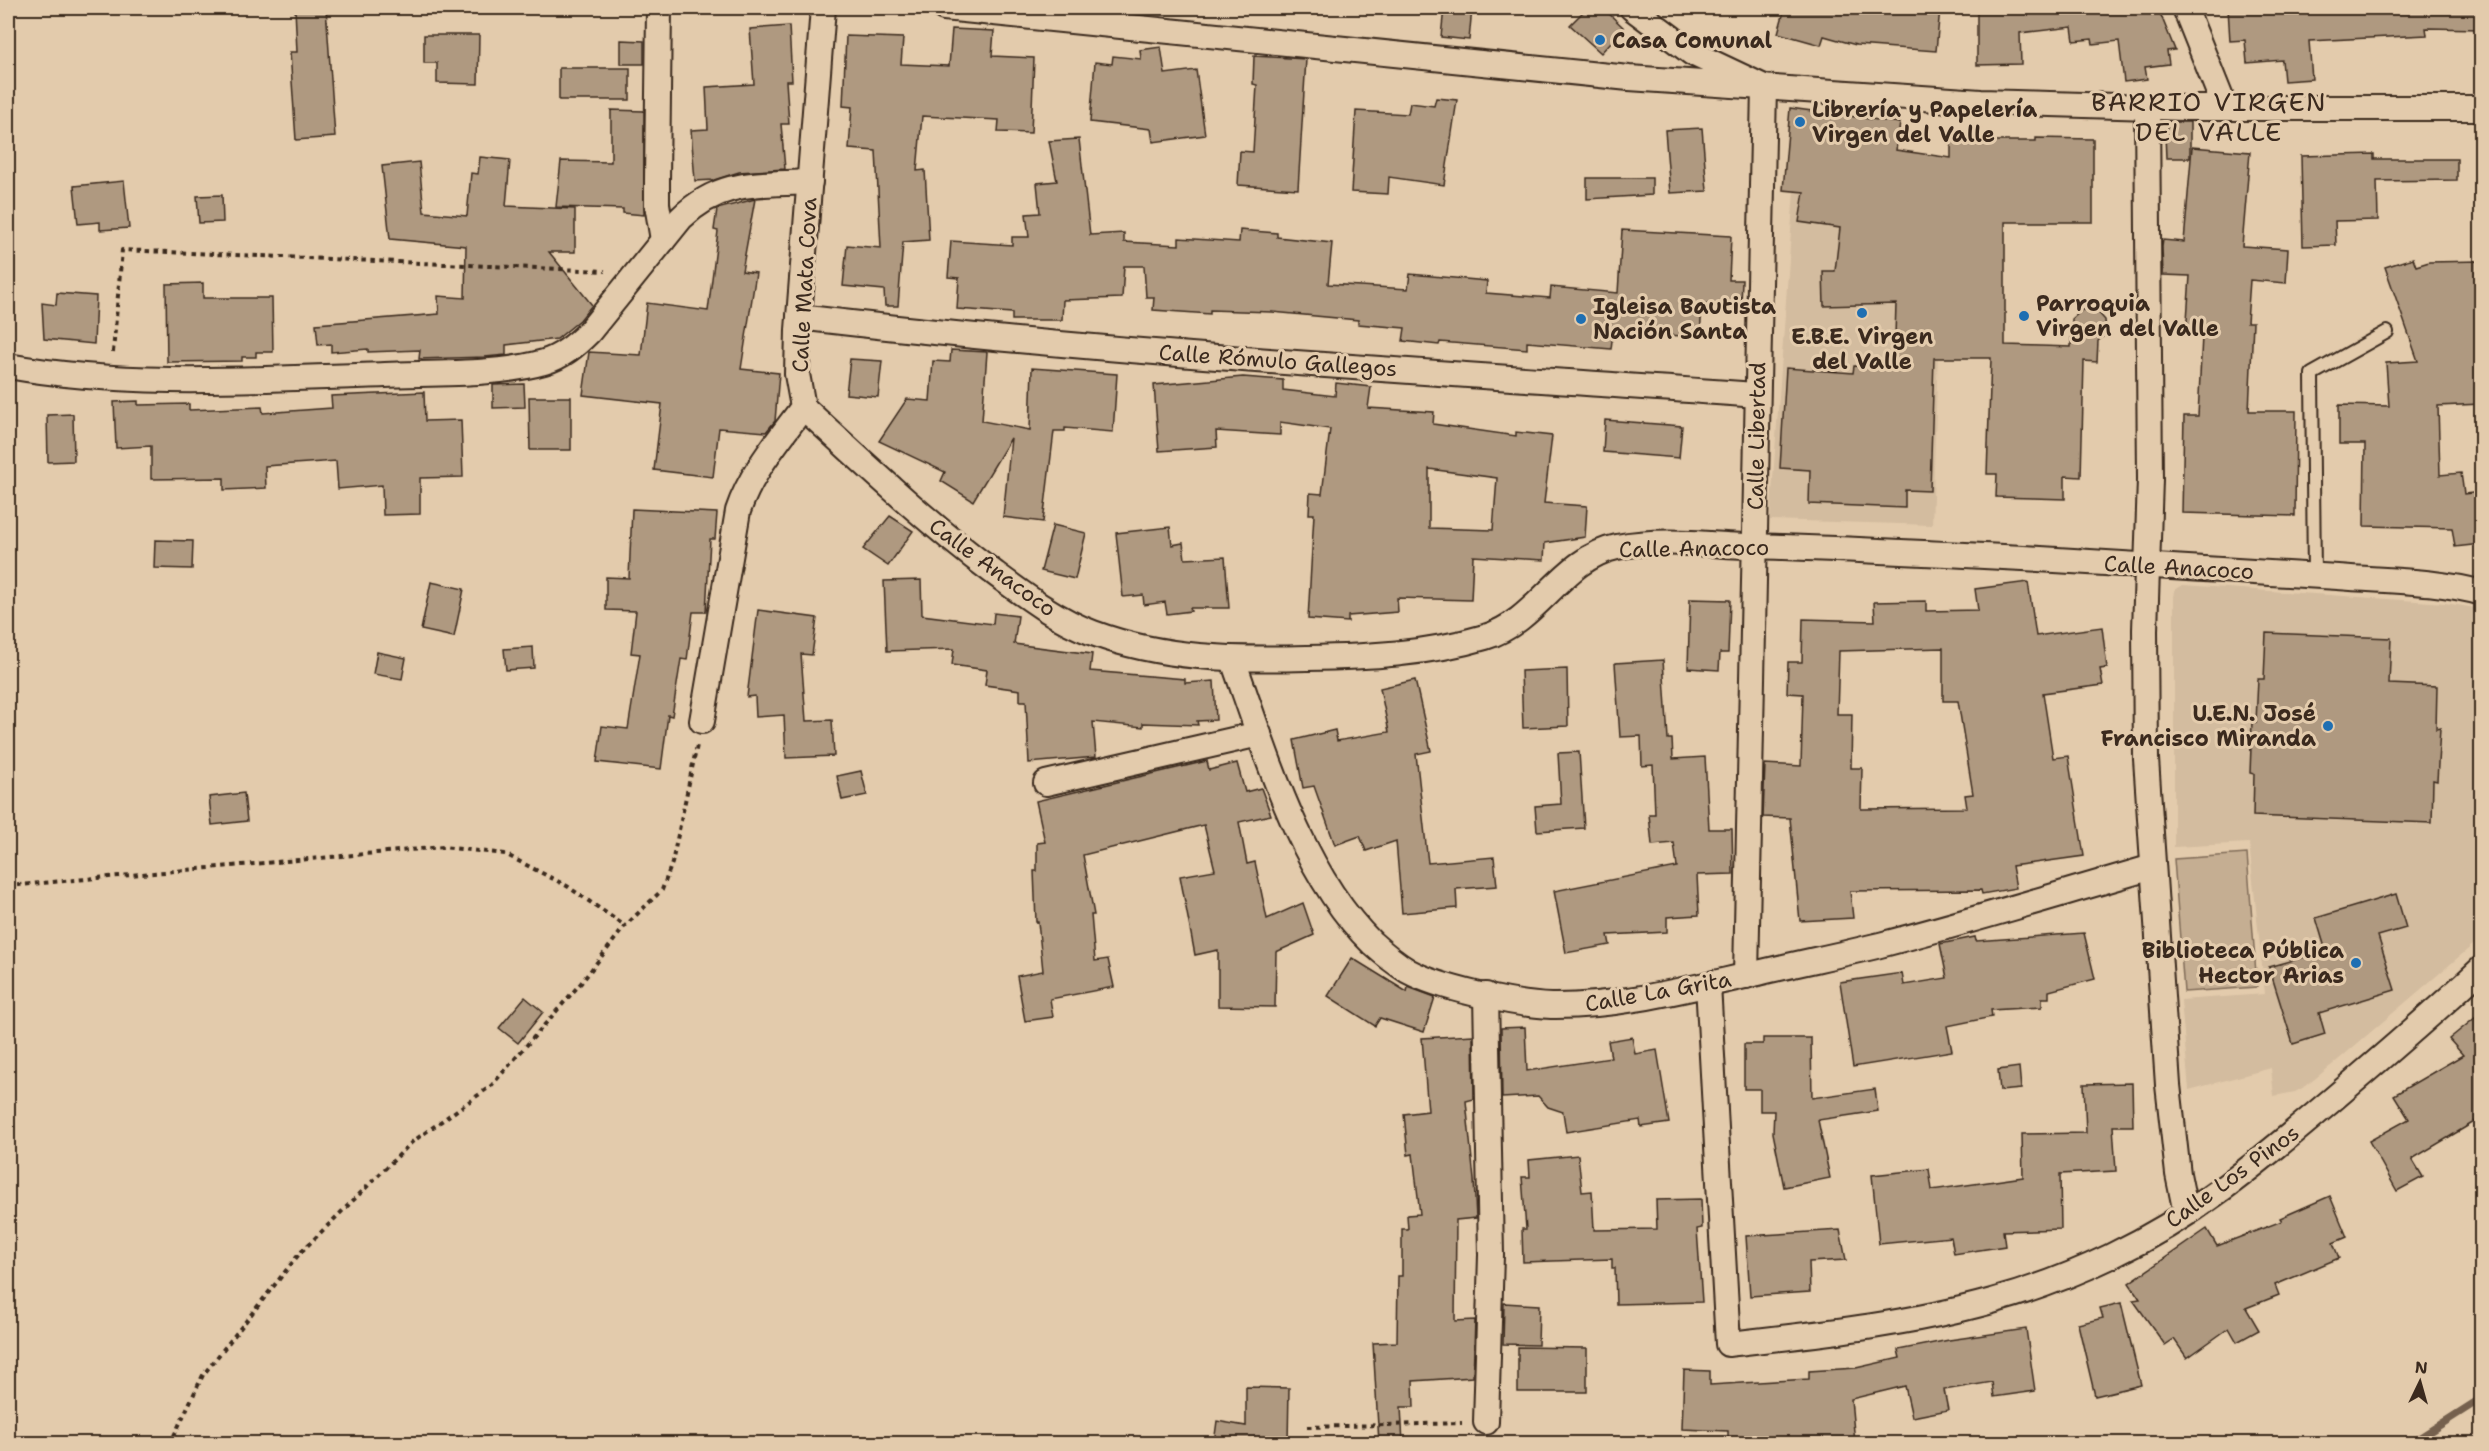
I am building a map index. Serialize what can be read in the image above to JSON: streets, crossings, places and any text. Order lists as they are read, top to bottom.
{
  "streets": {
    "street": [
      "Calle Mata Cova",
      "Calle Rómulo Gallegos",
      "Calle Libertad",
      "Calle Anacoco",
      "Calle La Grita",
      "Calle Los Pinos"
    ]
  },
  "crossings": [
    ["Calle Mata Cova", "Calle Rómulo Gallegos"],
    ["Calle Mata Cova", "Calle Anacoco"],
    ["Calle Rómulo Gallegos", "Calle Libertad"],
    ["Calle Libertad", "Calle Anacoco"],
    ["Calle Libertad", "Calle La Grita"],
    ["Calle Anacoco", "Calle La Grita"],
    ["Calle La Grita", "Calle Los Pinos"]
  ],
  "districts": ["BARRIO VIRGEN DEL VALLE"],
  "places": [
    "Casa Comunal",
    "Librería y Papelería Virgen del Valle",
    "E.B.E. Virgen del Valle",
    "Parroquia Virgen del Valle",
    "Igleisa Bautista Nación Santa",
    "U.E.N. José Francisco Miranda",
    "Biblioteca Pública Hector Arias"
  ],
  "north": "top"
}
